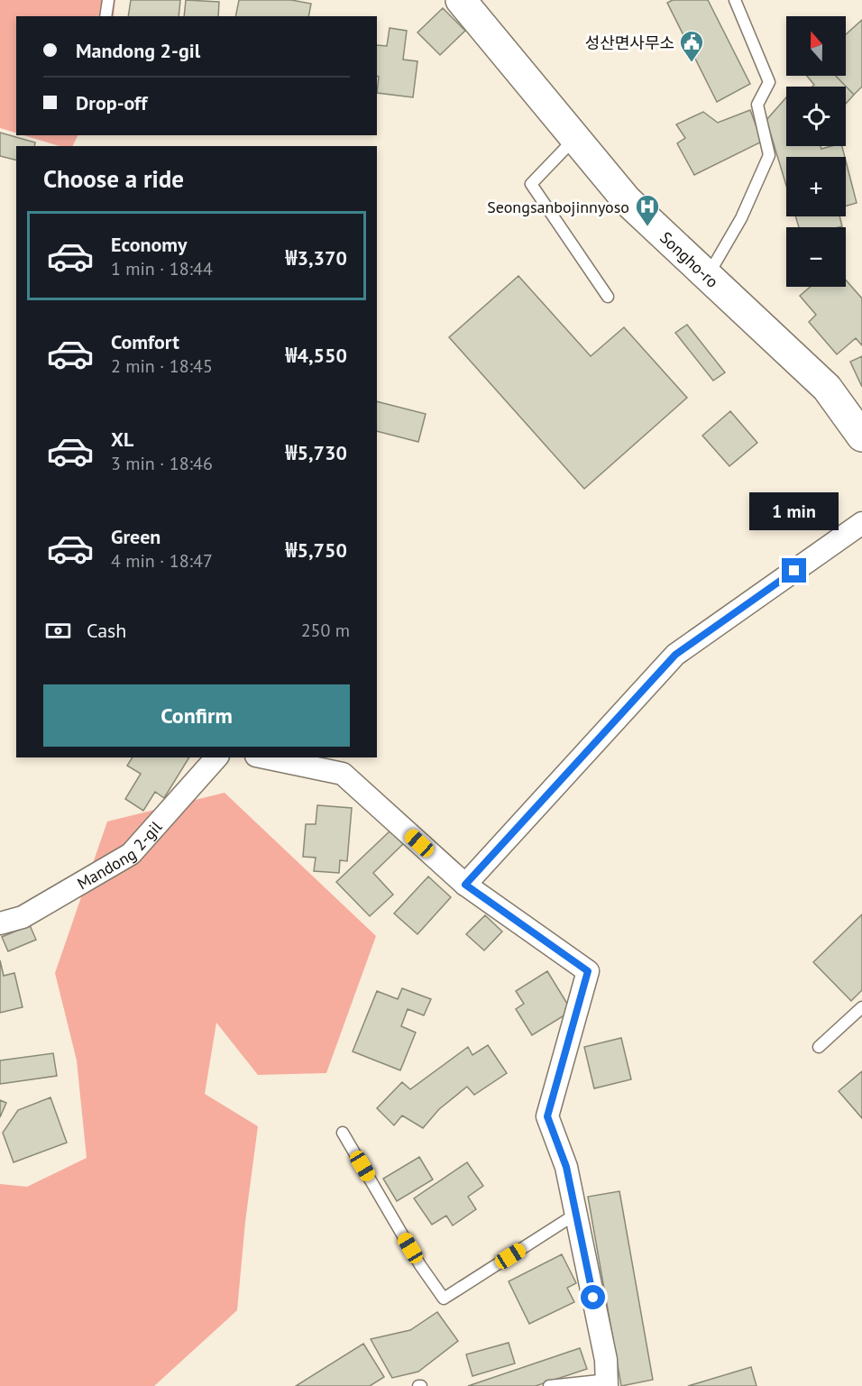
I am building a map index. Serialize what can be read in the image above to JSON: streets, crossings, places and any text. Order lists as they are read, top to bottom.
{
  "streets": {
    "main road": ["Songho-ro"],
    "street": ["Mandong 2-gil"]
  },
  "places": {
    "public building": ["성산면사무소"],
    "hospital": ["Seongsanbojinnyoso"]
  },
  "north": "top",
  "page": {
    "map_buttons": ["+", "−"],
    "banner": ["Mandong 2-gil", "Drop-off"],
    "heading": "Choose a ride",
    "list": [
      {
        "name": "Economy",
        "note": "1 min · 18:44",
        "value": "₩3,370"
      },
      {
        "name": "Comfort",
        "note": "2 min · 18:45",
        "value": "₩4,550"
      },
      {
        "name": "XL",
        "note": "3 min · 18:46",
        "value": "₩5,730"
      },
      {
        "name": "Green",
        "note": "4 min · 18:47",
        "value": "₩5,750"
      }
    ],
    "bubble": "1 min",
    "pay": ["Cash", "250 m"],
    "buttons": "Confirm"
  }
}
